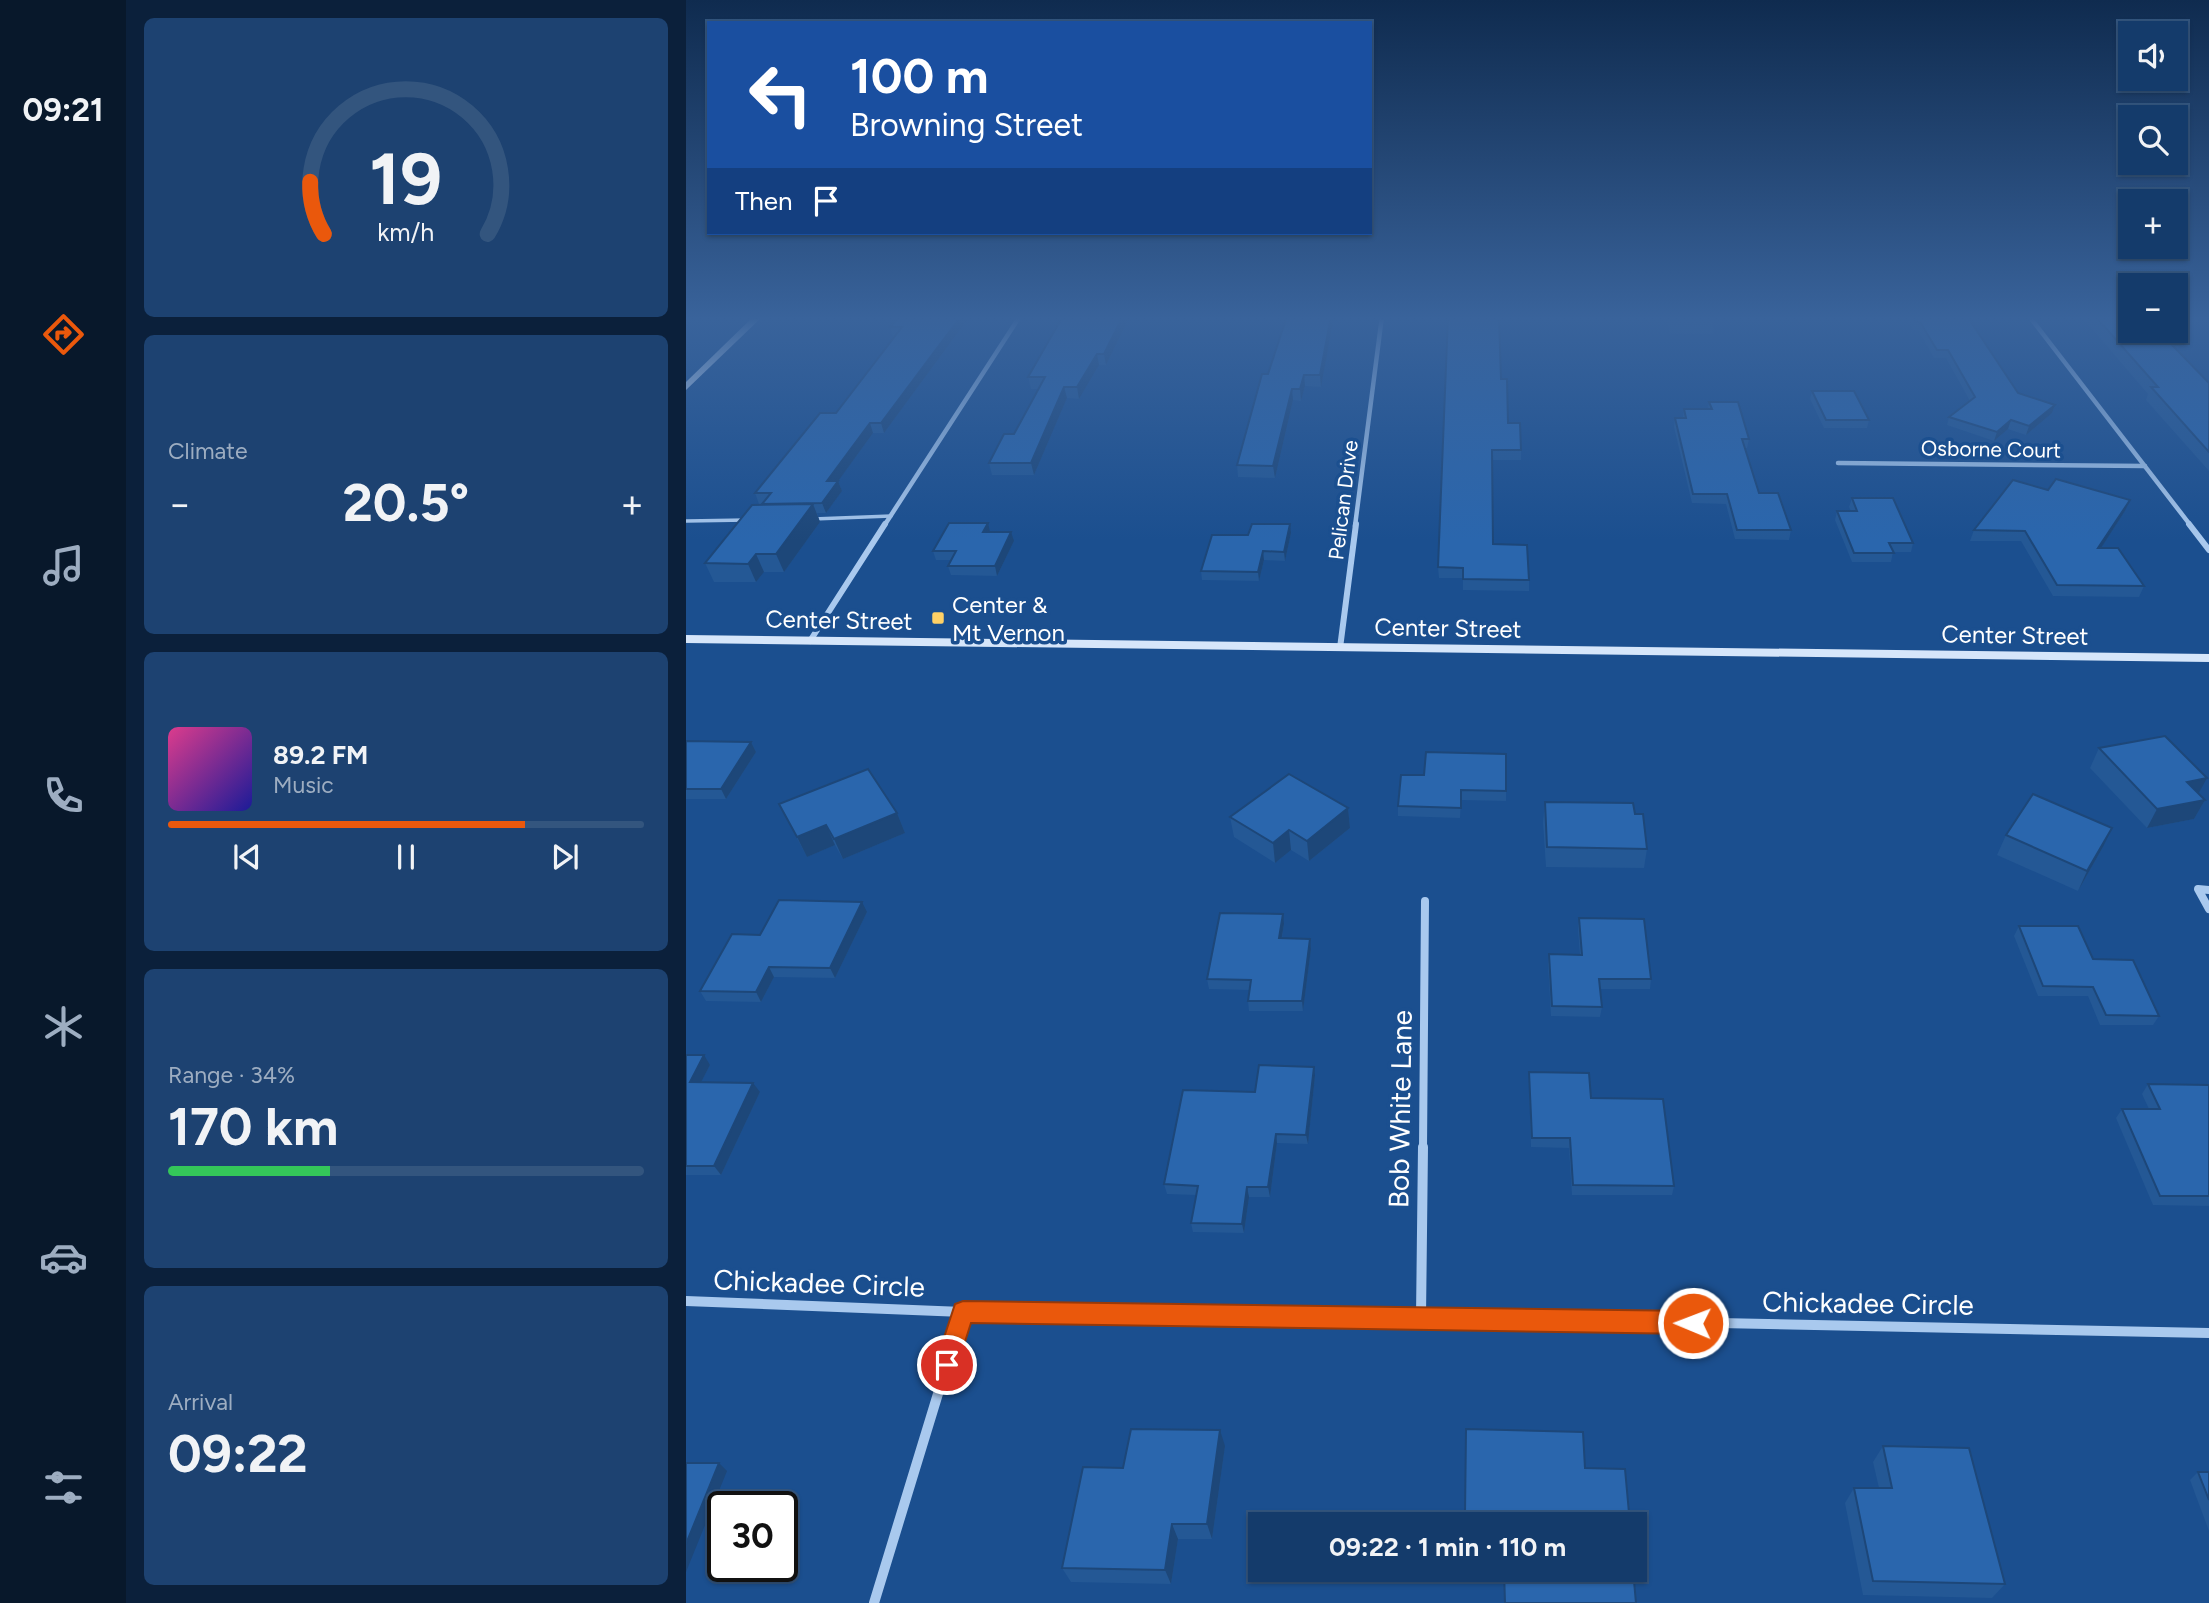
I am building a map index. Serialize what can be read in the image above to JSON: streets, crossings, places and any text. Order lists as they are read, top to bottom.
{
  "streets": {
    "main road": ["Center Street"],
    "street": [
      "Osborne Court",
      "Pelican Drive",
      "Bob White Lane",
      "Chickadee Circle"
    ]
  },
  "crossings": [
    ["Pelican Drive", "Center Street"],
    ["Bob White Lane", "Chickadee Circle"]
  ],
  "places": {
    "transit": ["Center & Mt Vernon"]
  },
  "page": {
    "tabs": "09:21",
    "map_buttons": ["+", "−"],
    "turn": ["100 m", "Browning Street"],
    "then": "Then",
    "tile": [
      "Climate",
      ["Range · 34%", "170 km"],
      ["Arrival", "09:22"]
    ],
    "heat": ["−", "20.5°", "+"],
    "song": ["89.2 FM", "Music"],
    "limit": "30",
    "trip": "09:22 · 1 min · 110 m",
    "gauge": ["19", "km/h"]
  }
}
